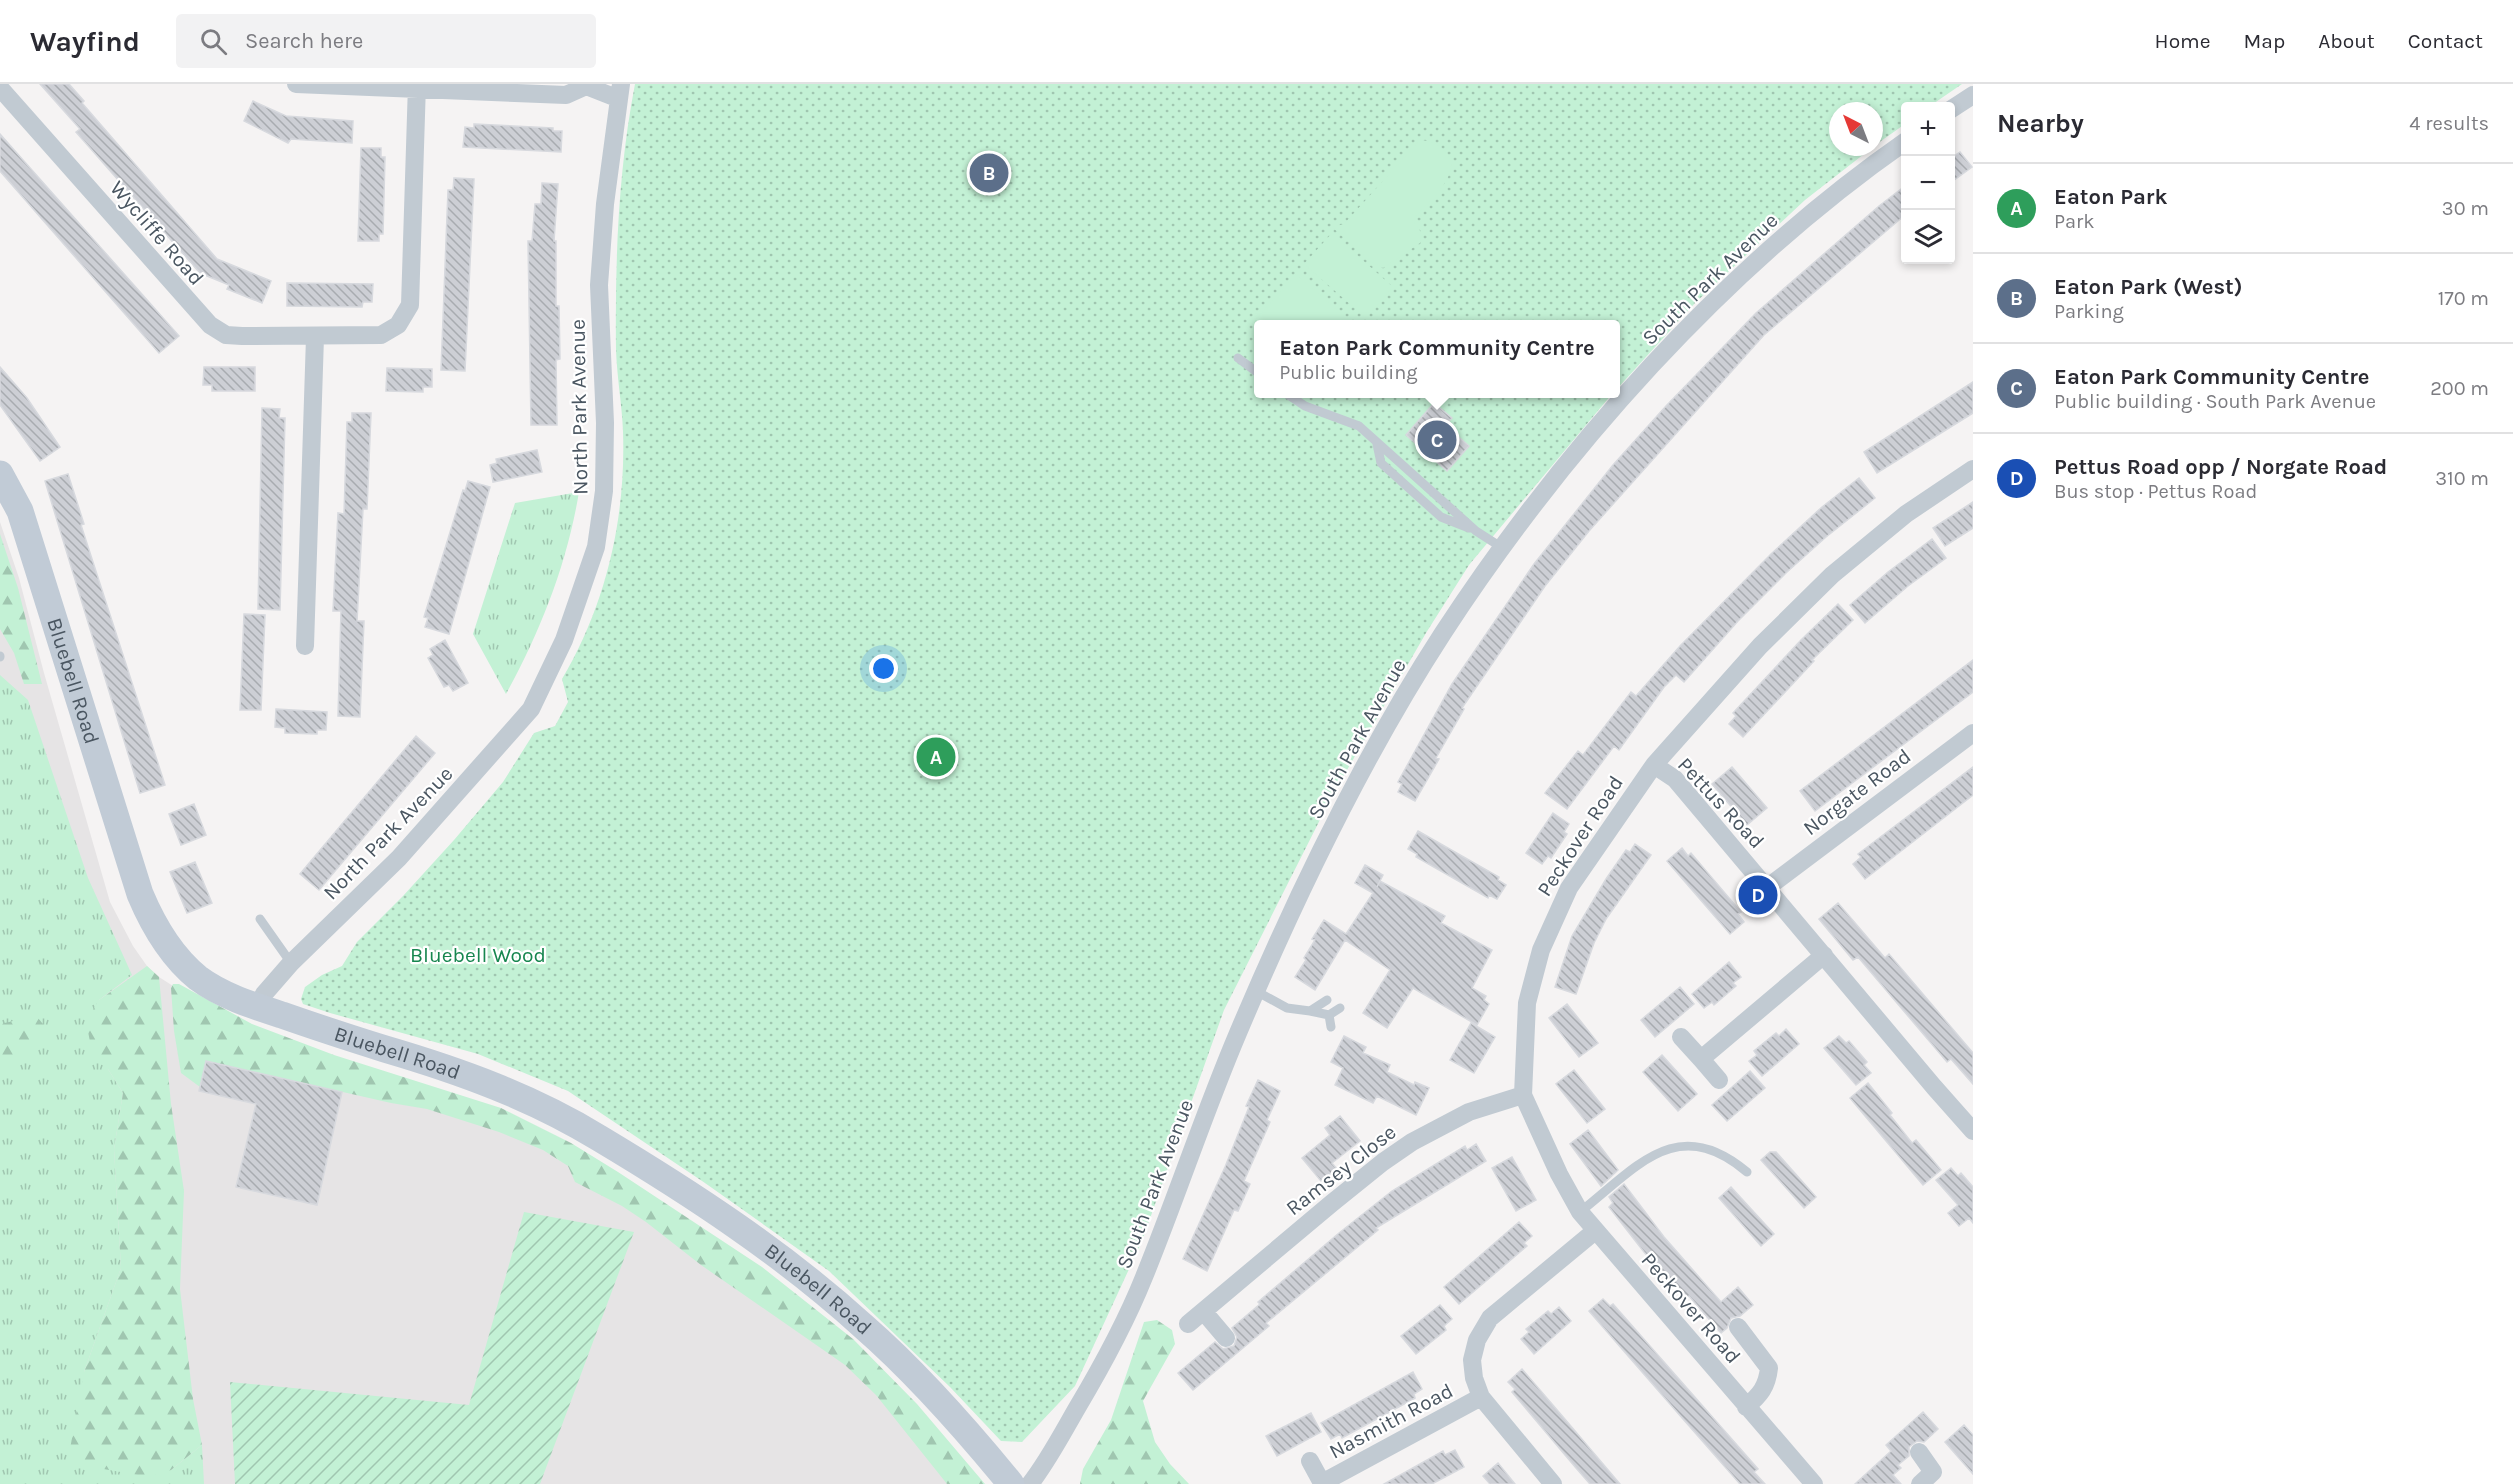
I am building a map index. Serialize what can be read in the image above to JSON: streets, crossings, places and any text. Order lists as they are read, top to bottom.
{
  "streets": {
    "street": [
      "Wycliffe Road",
      "South Park Avenue",
      "North Park Avenue",
      "Bluebell Road",
      "Norgate Road",
      "Pettus Road",
      "Peckover Road",
      "Ramsey Close",
      "Nasmith Road"
    ]
  },
  "crossings": [
    ["North Park Avenue", "Bluebell Road"],
    ["Norgate Road", "Pettus Road"],
    ["Pettus Road", "Peckover Road"],
    ["Peckover Road", "Ramsey Close"],
    ["Peckover Road", "Nasmith Road"]
  ],
  "parks": ["Bluebell Wood"],
  "north": "top left",
  "page": {
    "header": "Wayfind",
    "search": "Search here",
    "nav": [
      "Home",
      "Map",
      "About",
      "Contact"
    ],
    "heading": ["Nearby", "4 results"],
    "map_buttons": ["+", "−"],
    "pins": [
      "B",
      "C",
      "A",
      "D"
    ],
    "list": [
      {
        "mark": "A",
        "name": "Eaton Park",
        "note": "Park",
        "value": "30 m"
      },
      {
        "mark": "B",
        "name": "Eaton Park (West)",
        "note": "Parking",
        "value": "170 m"
      },
      {
        "mark": "C",
        "name": "Eaton Park Community Centre",
        "note": "Public building · South Park Avenue",
        "value": "200 m"
      },
      {
        "mark": "D",
        "name": "Pettus Road opp / Norgate Road",
        "note": "Bus stop · Pettus Road",
        "value": "310 m"
      }
    ],
    "popup": ["Eaton Park Community Centre", "Public building"]
  }
}
